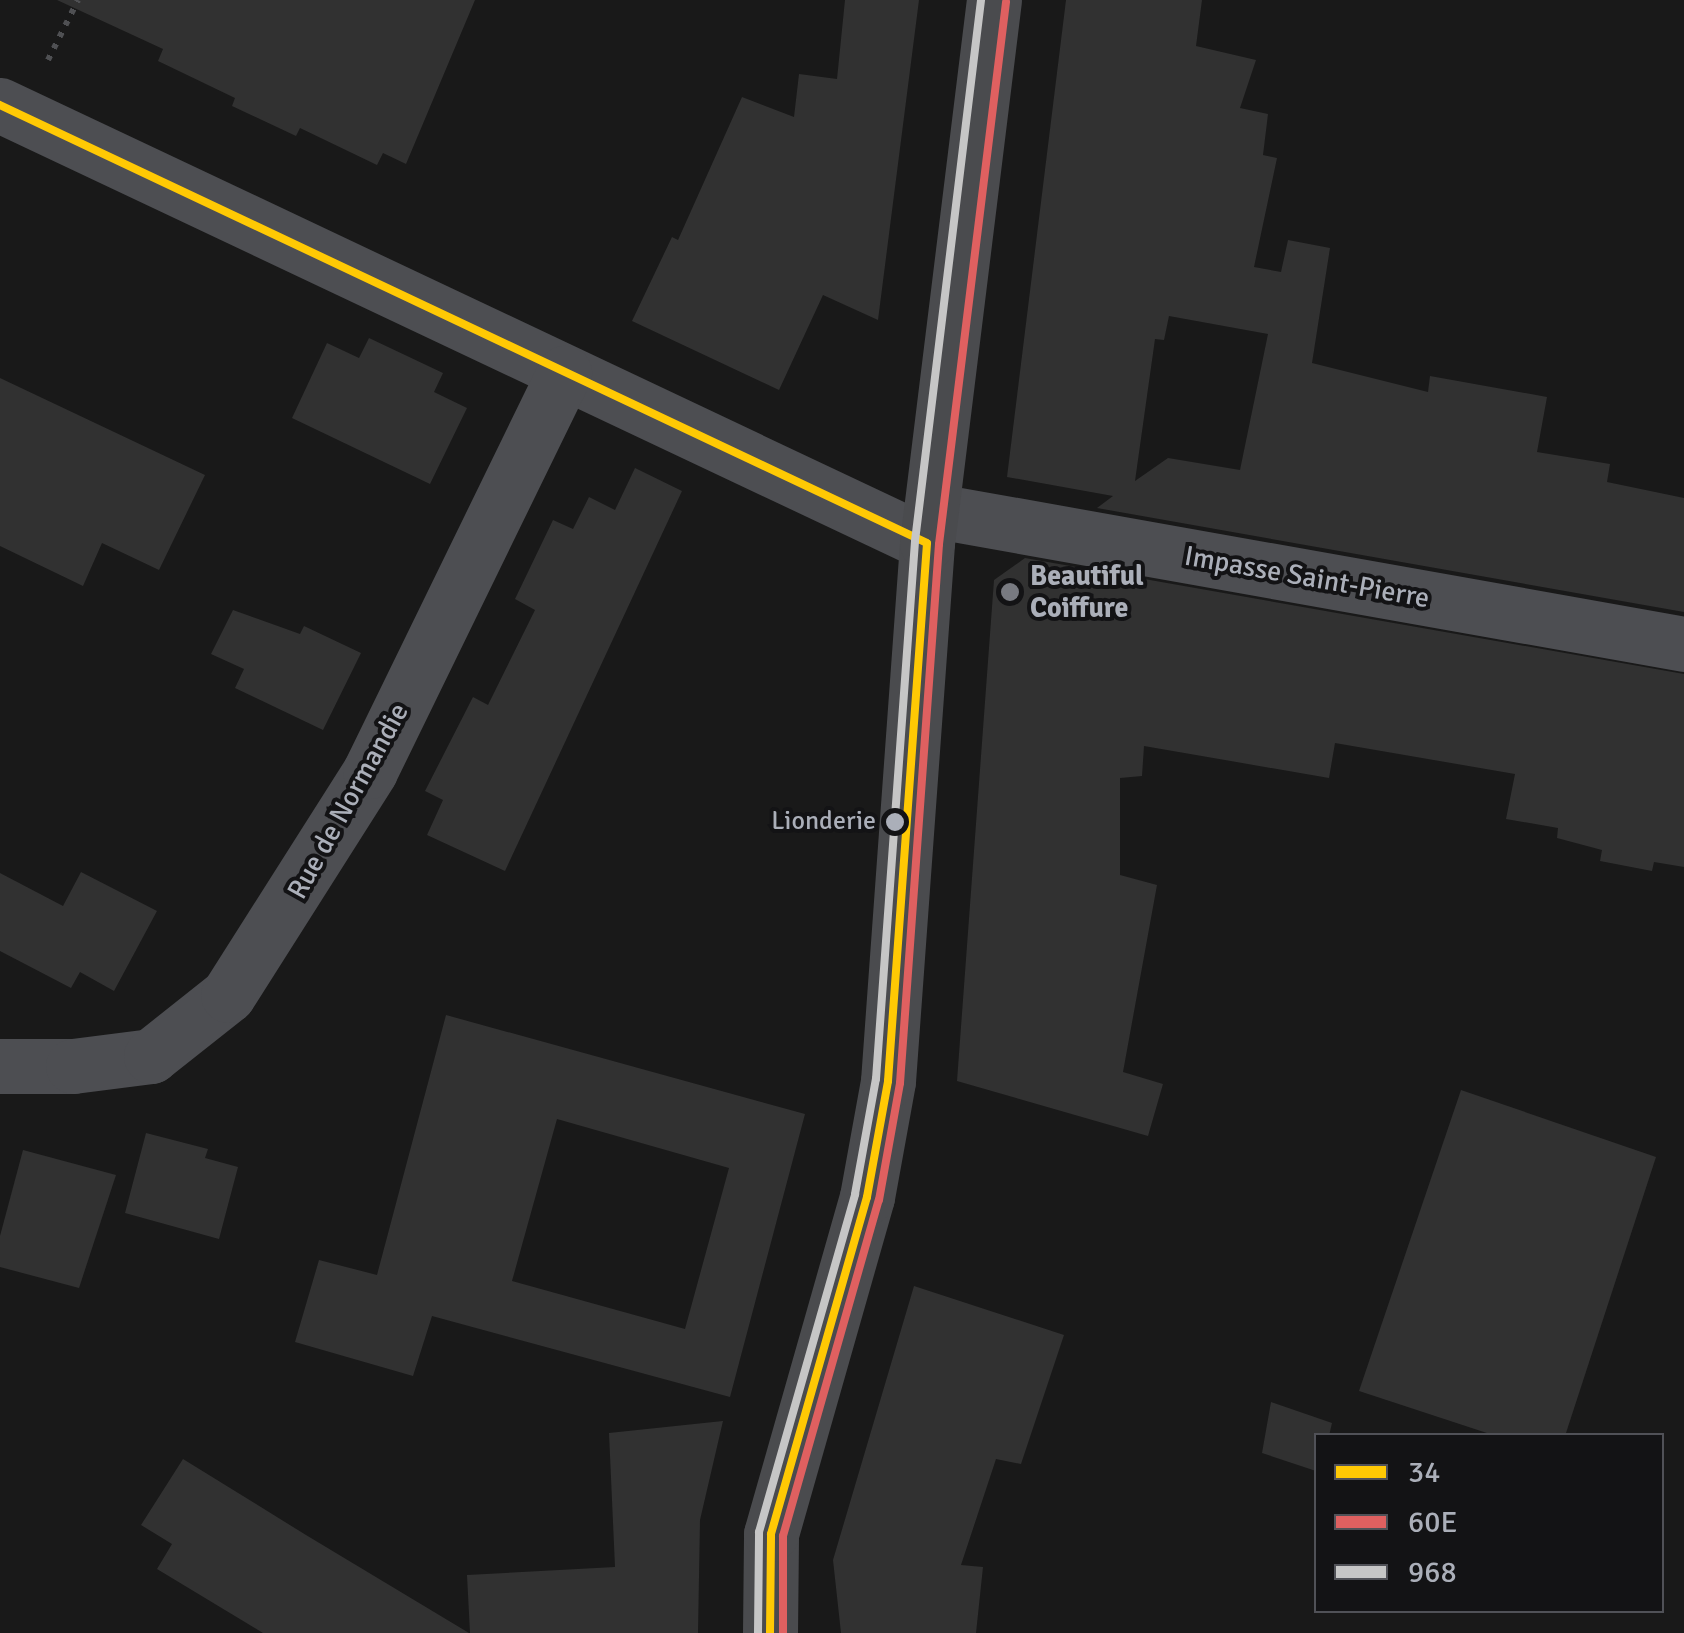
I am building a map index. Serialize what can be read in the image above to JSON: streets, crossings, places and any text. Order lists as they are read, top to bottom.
{
  "streets": {
    "street": ["Impasse Saint-Pierre", "Rue de Normandie"]
  },
  "crossings": [
    ["Impasse Saint-Pierre", "Rue de Normandie"]
  ],
  "places": ["Beautiful Coiffure", "Lionderie"],
  "lines": ["transit line 968", "transit line 60E", "transit line 34"],
  "legend": ["34", "60E", "968"]
}
